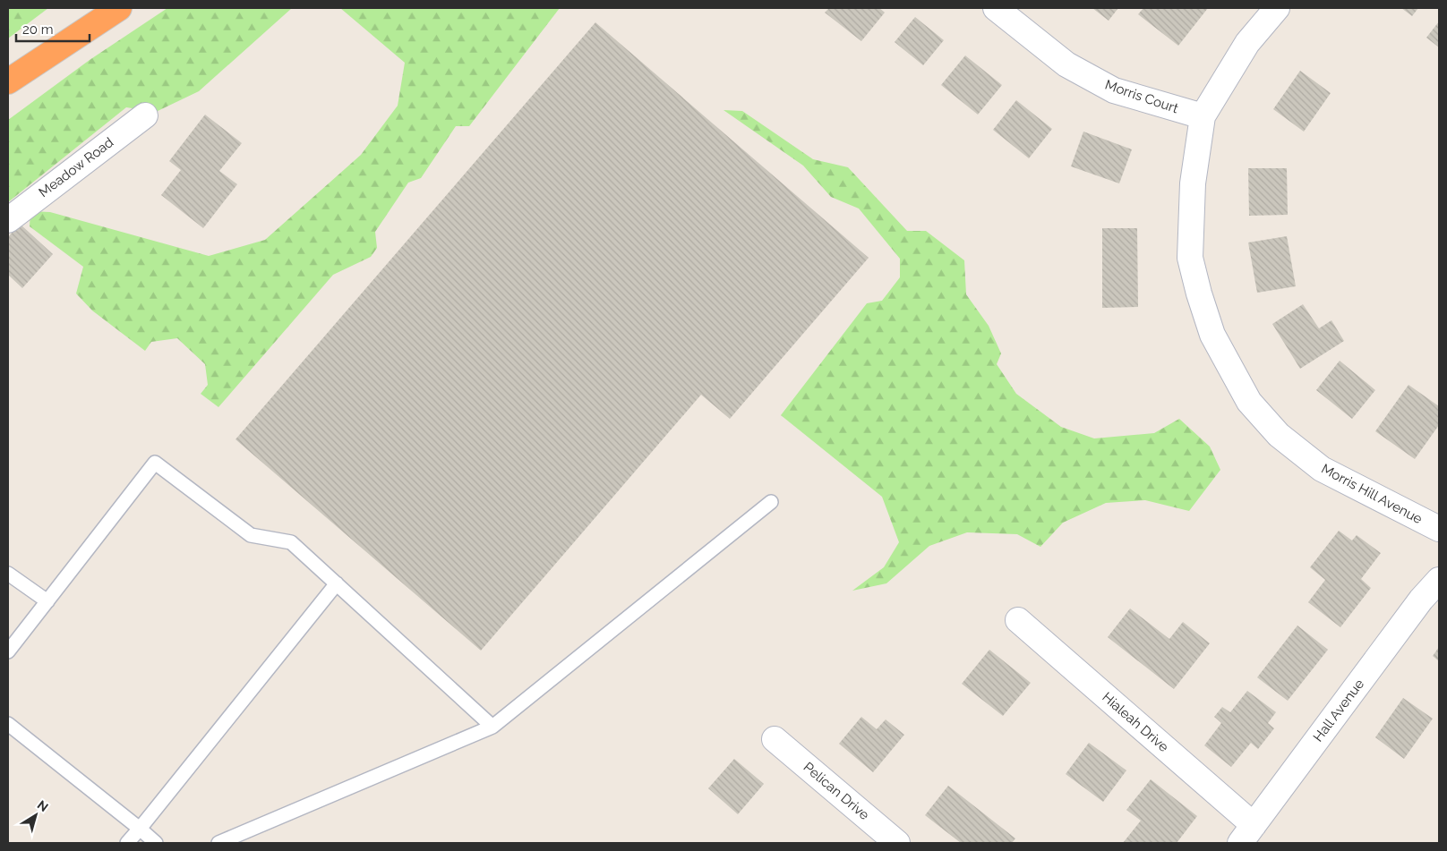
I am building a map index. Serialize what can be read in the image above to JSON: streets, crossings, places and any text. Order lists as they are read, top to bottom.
{
  "streets": {
    "street": [
      "Morris Court",
      "Meadow Road",
      "Morris Hill Avenue",
      "Hall Avenue",
      "Hialeah Drive",
      "Pelican Drive"
    ]
  },
  "crossings": [
    ["Morris Court", "Morris Hill Avenue"],
    ["Hall Avenue", "Hialeah Drive"]
  ],
  "scale_bar": "20 m",
  "north": "top right"
}
